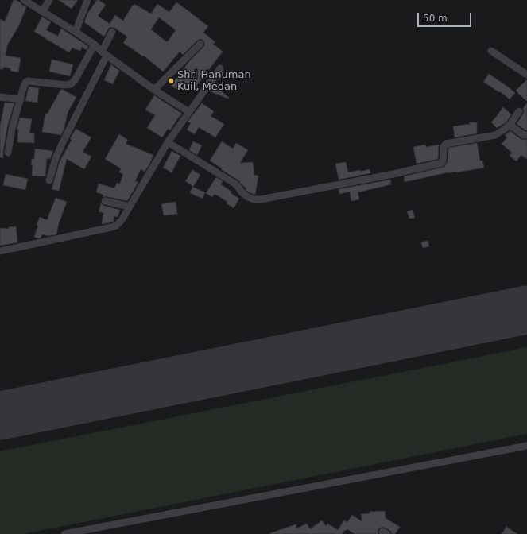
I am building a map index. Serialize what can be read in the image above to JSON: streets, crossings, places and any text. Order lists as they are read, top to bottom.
{
  "places": ["Shri Hanuman Kuil, Medan"],
  "scale_bar": "50 m"
}
